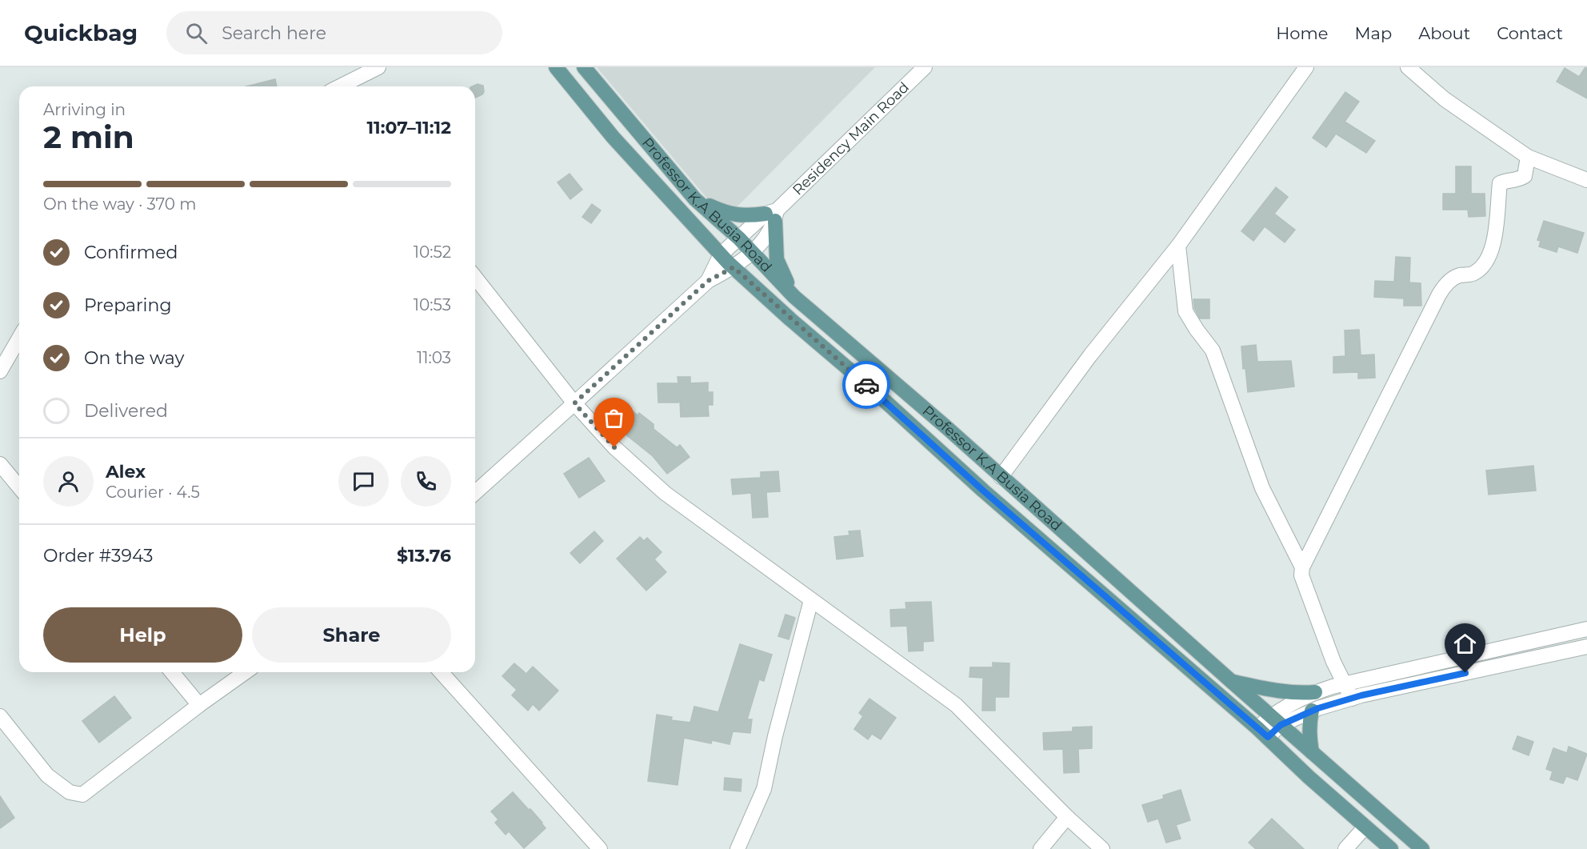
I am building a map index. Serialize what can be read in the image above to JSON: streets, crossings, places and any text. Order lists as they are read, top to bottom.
{
  "streets": {
    "main road": ["Professor K.A Busia Road"],
    "street": ["Residency Main Road"]
  },
  "page": {
    "header": "Quickbag",
    "search": "Search here",
    "nav": [
      "Home",
      "Map",
      "About",
      "Contact"
    ],
    "heading": ["2 min", "Arriving in", "11:07–11:12"],
    "panel": [
      "Alex",
      "Courier · 4.5",
      "Order #3943",
      "$13.76"
    ],
    "bar": "On the way · 370 m",
    "list": [
      ["Confirmed", "10:52"],
      ["Preparing", "10:53"],
      ["On the way", "11:03"],
      "Delivered"
    ],
    "buttons": ["Help", "Share"]
  }
}
